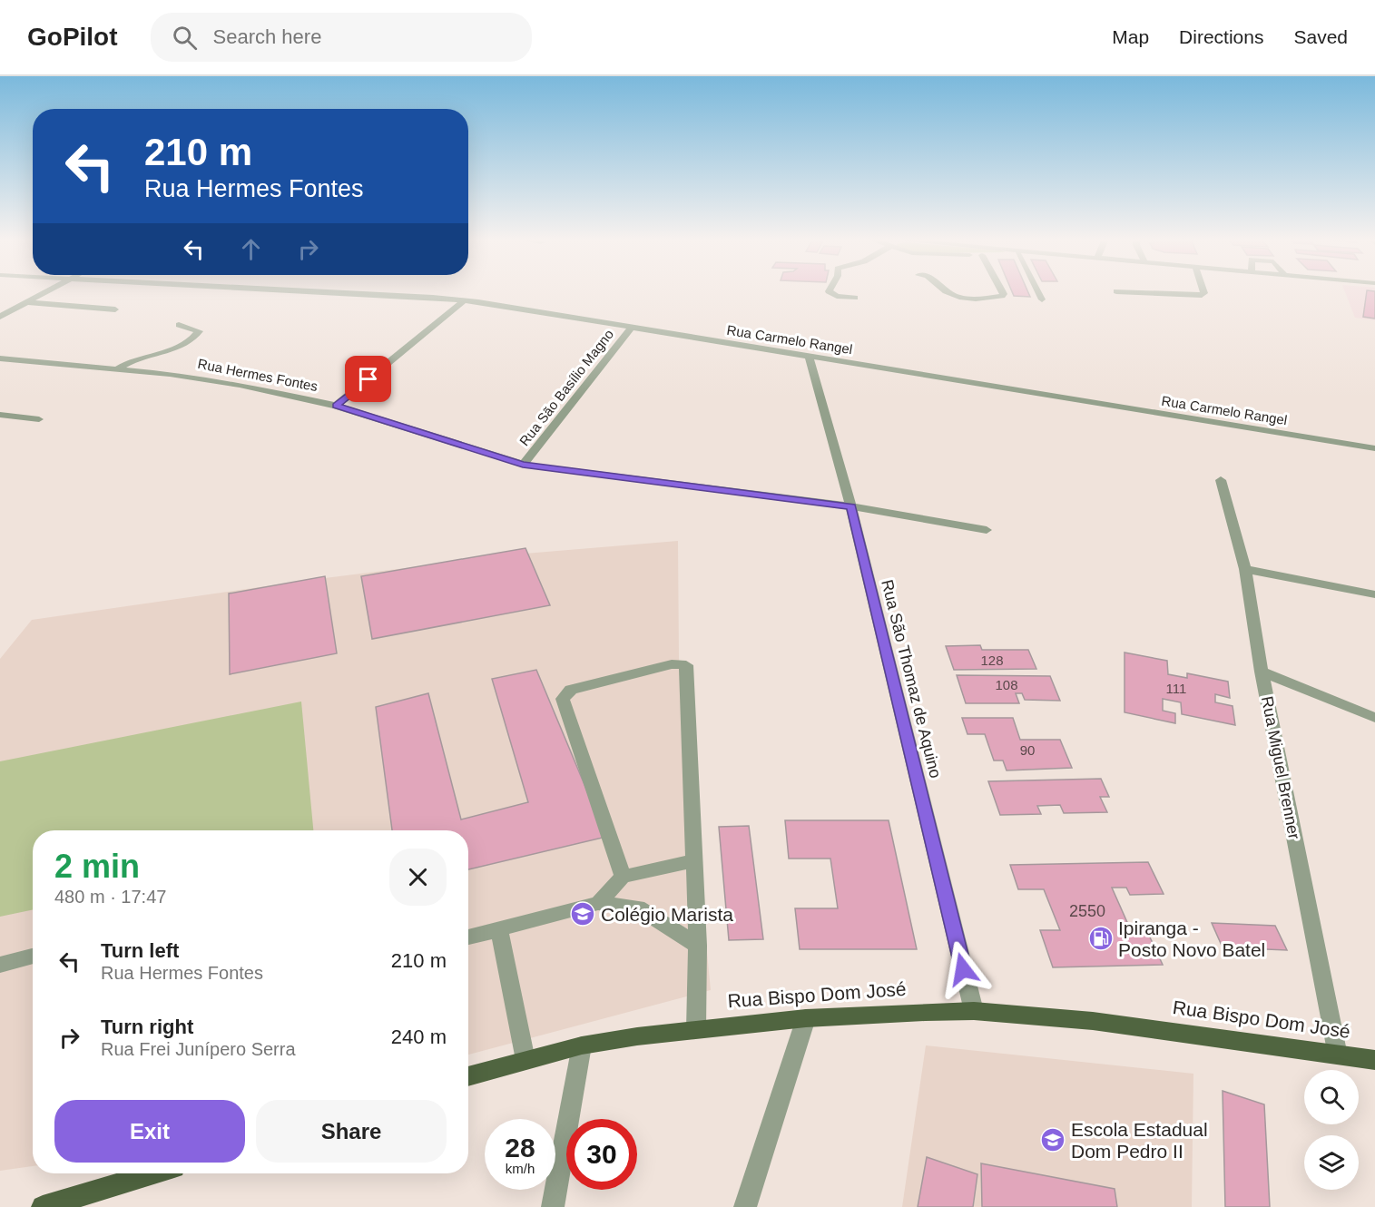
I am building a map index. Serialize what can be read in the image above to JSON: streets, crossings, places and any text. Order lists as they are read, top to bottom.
{
  "streets": {
    "main road": ["Rua Bispo Dom José"],
    "street": [
      "Rua Carmelo Rangel",
      "Rua Hermes Fontes",
      "Rua São Basílio Magno",
      "Rua São Thomaz de Aquino",
      "Rua Miguel Brenner"
    ]
  },
  "crossings": [
    ["Rua Carmelo Rangel", "Rua São Basílio Magno"],
    ["Rua Carmelo Rangel", "Rua São Thomaz de Aquino"],
    ["Rua Hermes Fontes", "Rua São Basílio Magno"],
    ["Rua Hermes Fontes", "Rua São Thomaz de Aquino"],
    ["Rua São Thomaz de Aquino", "Rua Bispo Dom José"],
    ["Rua Miguel Brenner", "Rua Bispo Dom José"]
  ],
  "places": {
    "school or university": ["Colégio Marista", "Escola Estadual Dom Pedro II"],
    "fuel station": ["Ipiranga - Posto Novo Batel"]
  },
  "house_numbers": [
    "128",
    "108",
    "111",
    "90",
    "2550"
  ],
  "page": {
    "header": "GoPilot",
    "search": "Search here",
    "nav": ["Map", "Directions", "Saved"],
    "turn": ["210 m", "Rua Hermes Fontes"],
    "heading": ["2 min", "480 m · 17:47"],
    "list": [
      {
        "name": "Turn left",
        "note": "Rua Hermes Fontes",
        "value": "210 m"
      },
      {
        "name": "Turn right",
        "note": "Rua Frei Junípero Serra",
        "value": "240 m"
      }
    ],
    "buttons": ["Exit", "Share"],
    "speed": "28 km/h",
    "limit": "30"
  }
}
